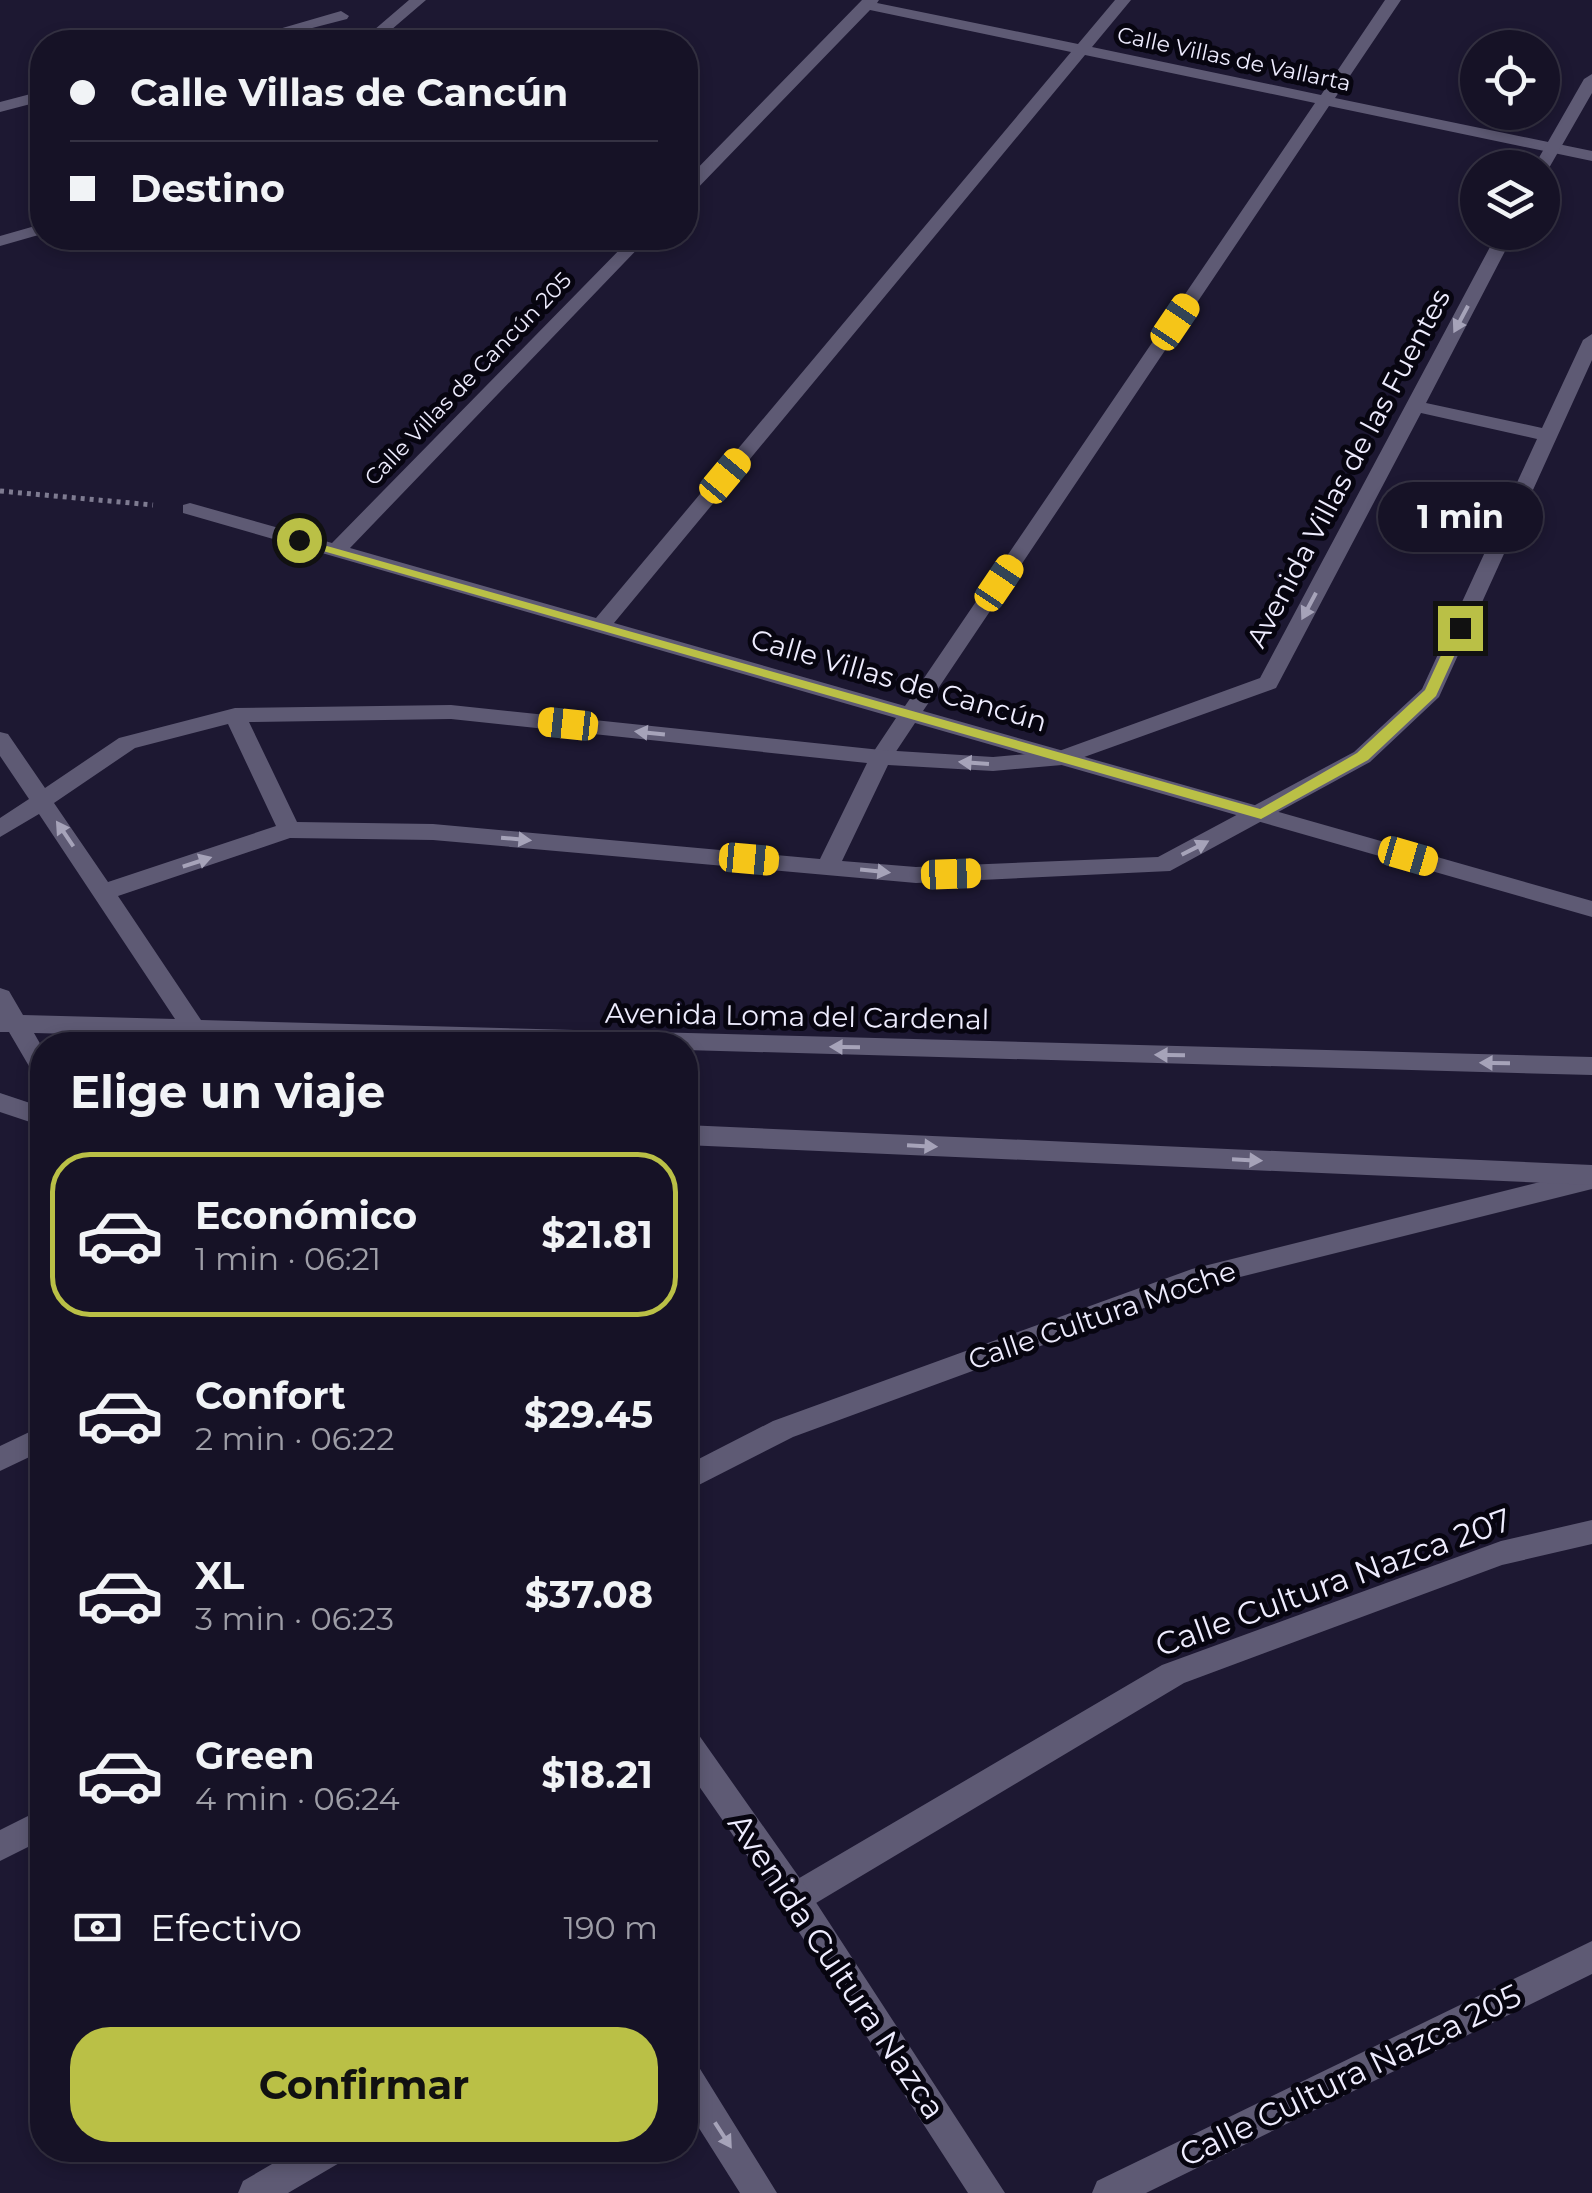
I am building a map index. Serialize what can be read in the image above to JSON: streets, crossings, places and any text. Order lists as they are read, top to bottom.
{
  "streets": {
    "street": [
      "Calle Villas de Vallarta",
      "Calle Villas de Cancún 205",
      "Avenida Villas de las Fuentes",
      "Calle Villas de Cancún",
      "Avenida Loma del Cardenal",
      "Calle Cultura Moche",
      "Calle Cultura Nazca 207",
      "Avenida Cultura Nazca",
      "Calle Cultura Nazca 205"
    ]
  },
  "crossings": [
    ["Calle Villas de Cancún 205", "Calle Villas de Cancún"],
    ["Avenida Villas de las Fuentes", "Calle Villas de Cancún"],
    ["Calle Cultura Nazca 207", "Avenida Cultura Nazca"]
  ],
  "page": {
    "banner": ["Calle Villas de Cancún", "Destino"],
    "bubble": "1 min",
    "heading": "Elige un viaje",
    "list": [
      {
        "name": "Económico",
        "note": "1 min · 06:21",
        "value": "$21.81"
      },
      {
        "name": "Confort",
        "note": "2 min · 06:22",
        "value": "$29.45"
      },
      {
        "name": "XL",
        "note": "3 min · 06:23",
        "value": "$37.08"
      },
      {
        "name": "Green",
        "note": "4 min · 06:24",
        "value": "$18.21"
      }
    ],
    "pay": ["Efectivo", "190 m"],
    "buttons": "Confirmar"
  }
}
